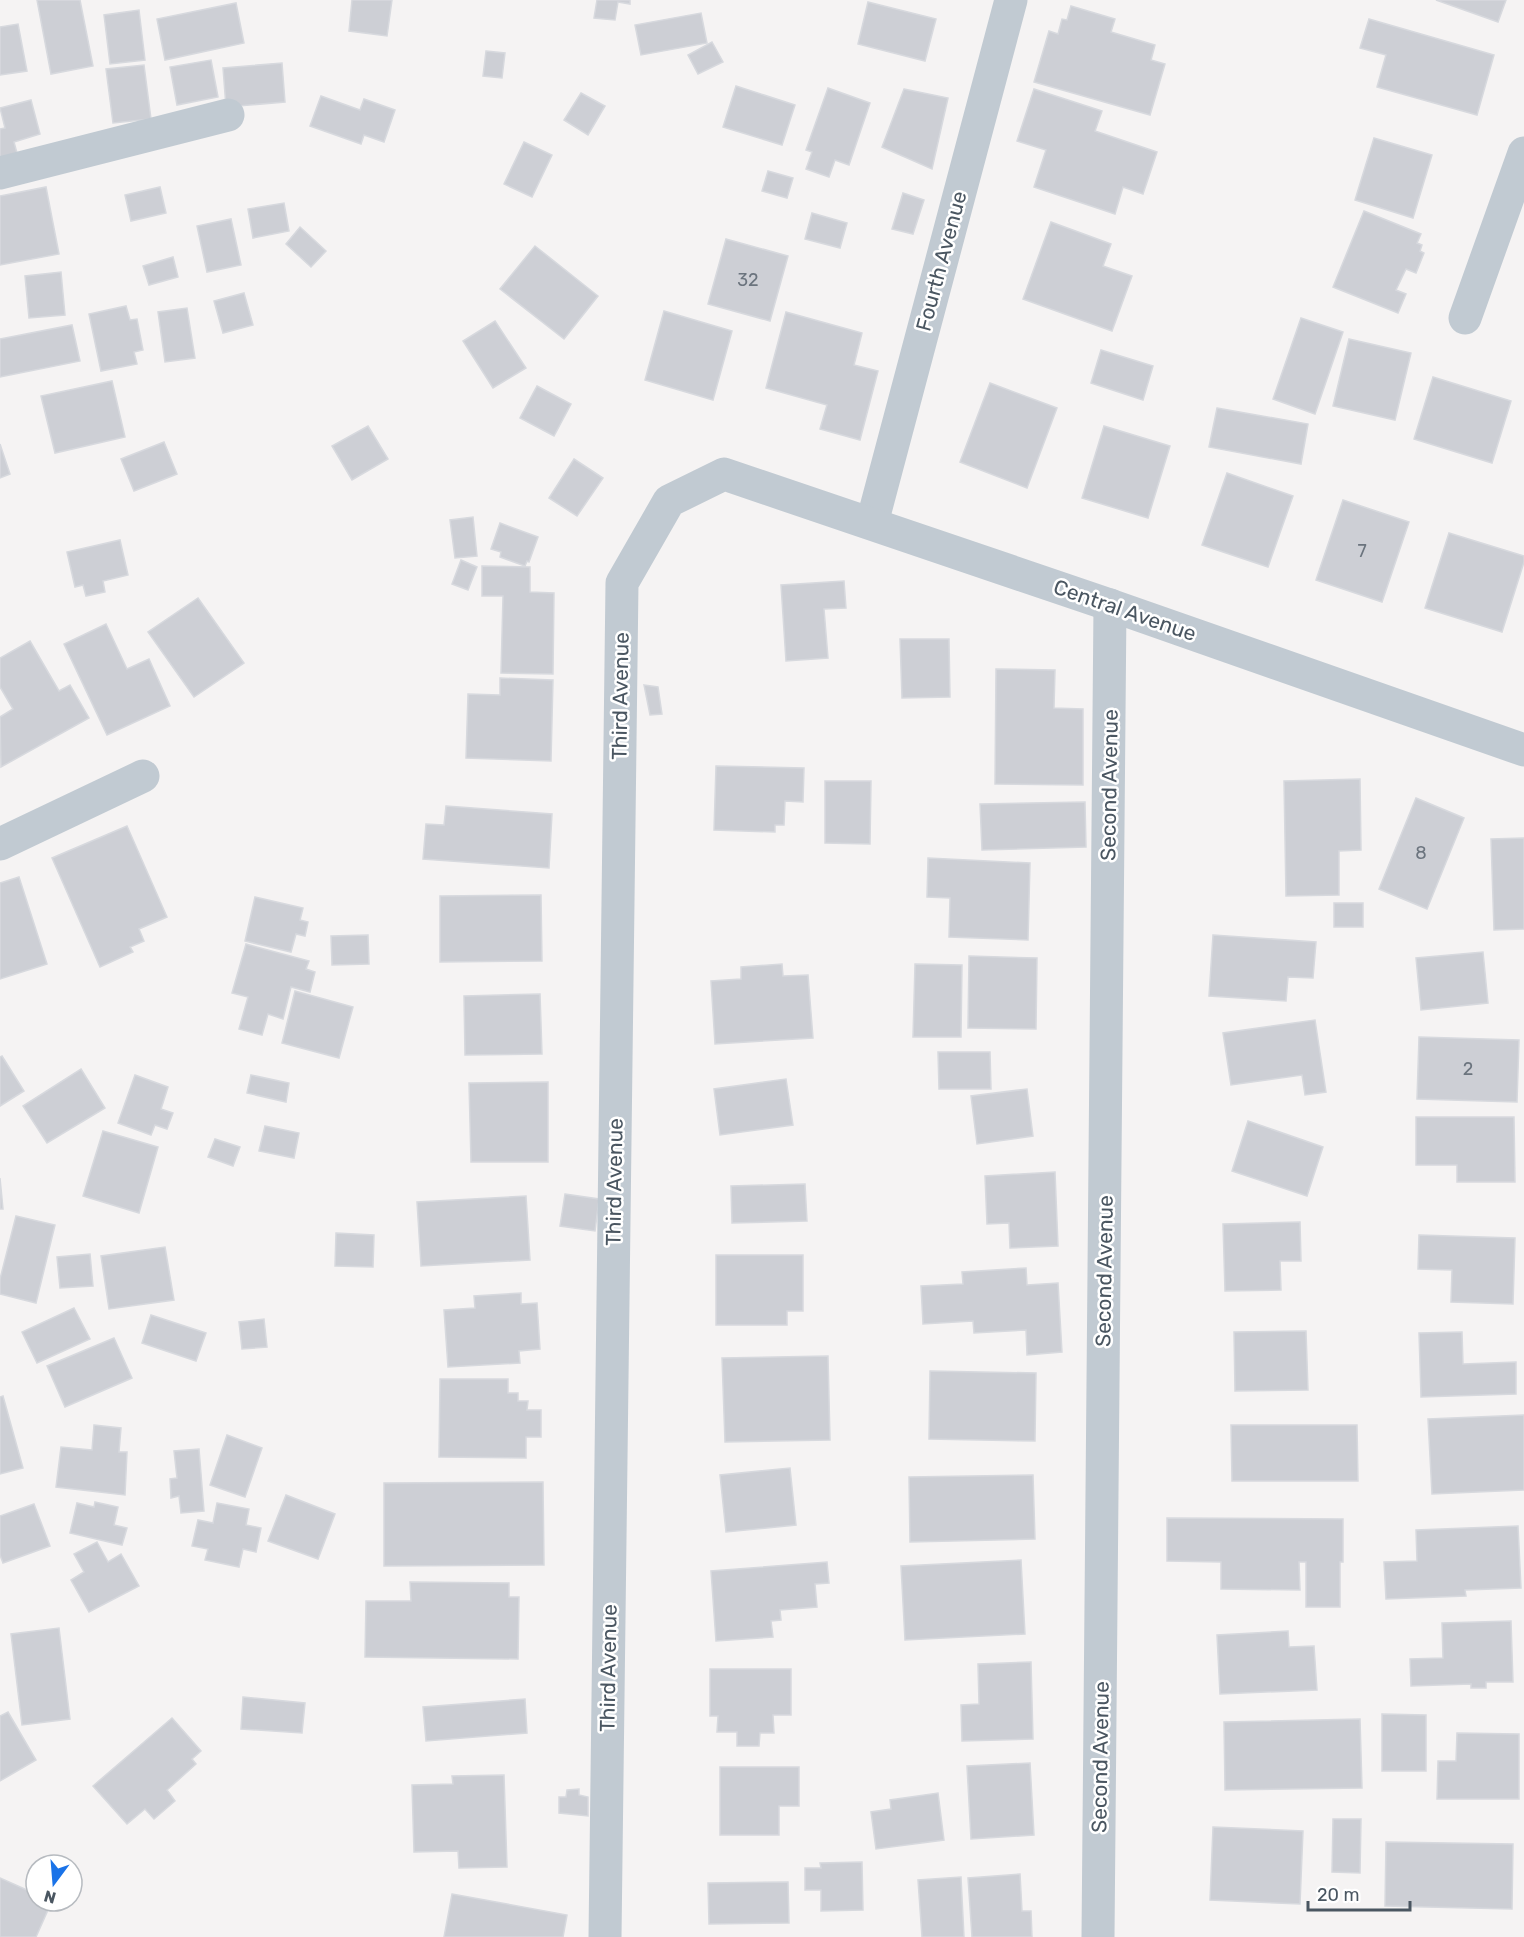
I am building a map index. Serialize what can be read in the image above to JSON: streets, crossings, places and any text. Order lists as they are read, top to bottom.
{
  "streets": {
    "street": [
      "Fourth Avenue",
      "Central Avenue",
      "Third Avenue",
      "Second Avenue"
    ]
  },
  "crossings": [
    ["Fourth Avenue", "Central Avenue"],
    ["Central Avenue", "Third Avenue"],
    ["Central Avenue", "Second Avenue"]
  ],
  "house_numbers": [
    "32",
    "7",
    "8",
    "2"
  ],
  "scale_bar": "20 m",
  "north": "bottom"
}
